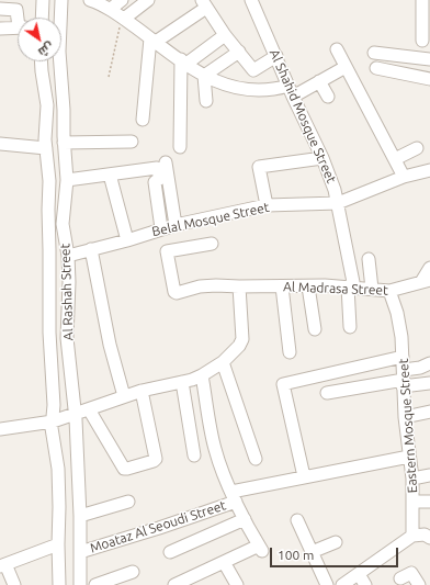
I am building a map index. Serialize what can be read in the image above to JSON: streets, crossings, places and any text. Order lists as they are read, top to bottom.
{
  "streets": {
    "street": [
      "Al Shahid Mosque Street",
      "Belal Mosque Street",
      "Al Madrasa Street",
      "Al Rashah Street",
      "Eastern Mosque Street",
      "Moataz Al Seoudi Street"
    ]
  },
  "crossings": [
    ["Al Shahid Mosque Street", "Belal Mosque Street"],
    ["Al Shahid Mosque Street", "Al Madrasa Street"],
    ["Belal Mosque Street", "Al Rashah Street"],
    ["Al Madrasa Street", "Eastern Mosque Street"],
    ["Al Rashah Street", "Moataz Al Seoudi Street"],
    ["Eastern Mosque Street", "Moataz Al Seoudi Street"]
  ],
  "scale_bar": "100 m",
  "north": "bottom right"
}
